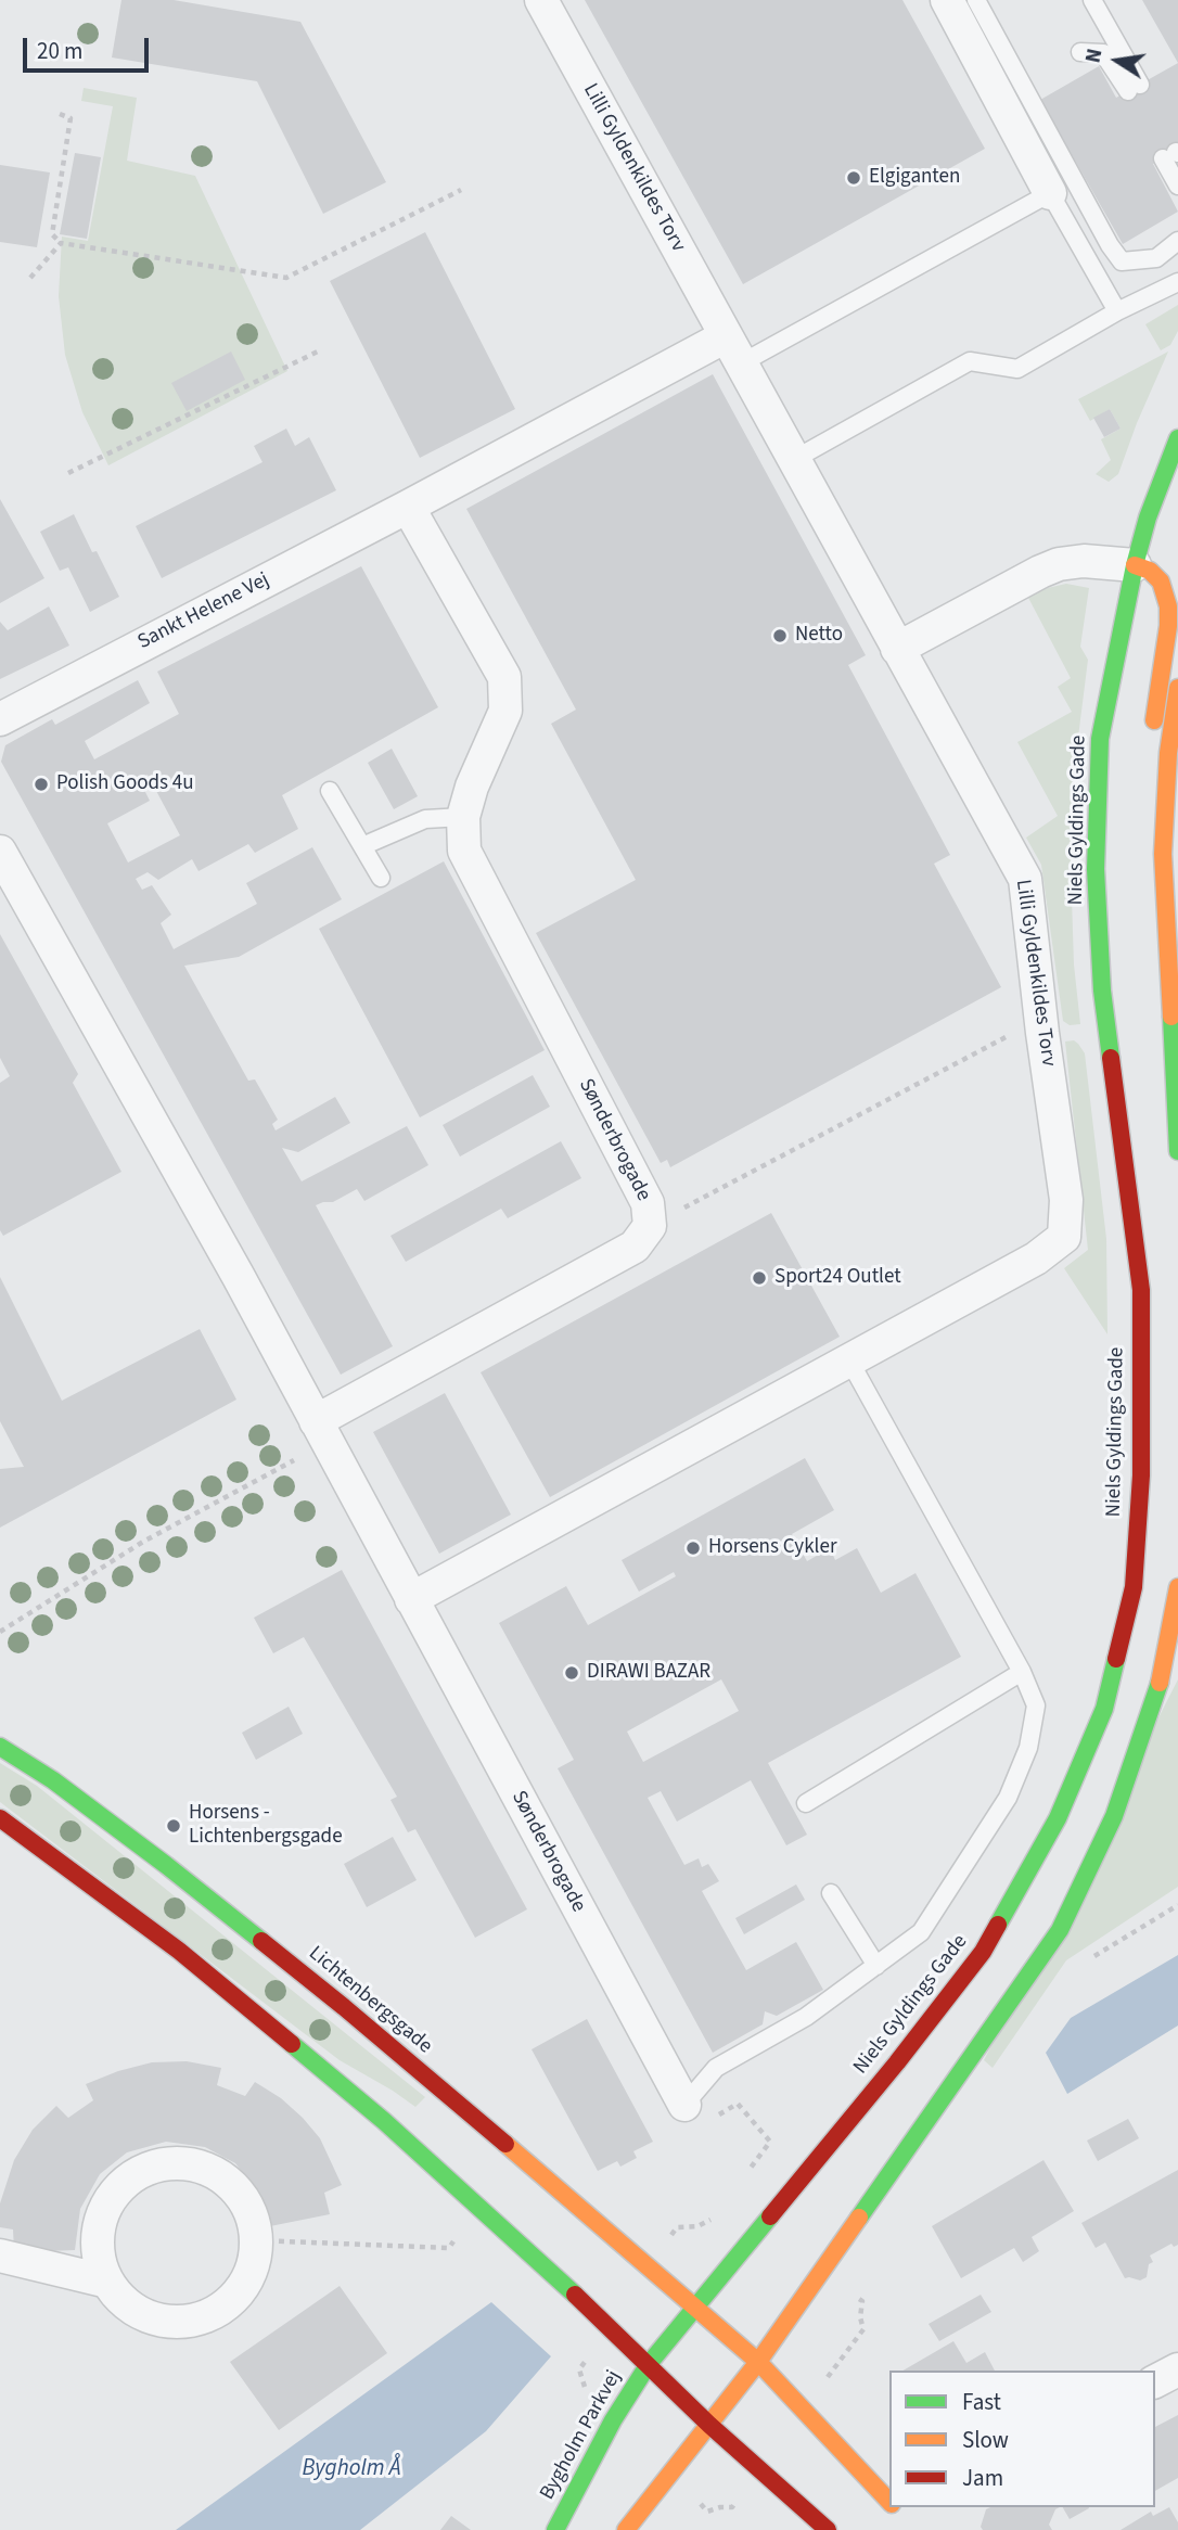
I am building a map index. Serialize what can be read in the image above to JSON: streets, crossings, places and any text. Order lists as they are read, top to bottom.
{
  "streets": {
    "street": [
      "Lilli Gyldenkildes Torv",
      "Sankt Helene Vej",
      "Niels Gyldings Gade",
      "Sønderbrogade",
      "Lichtenbergsgade",
      "Bygholm Parkvej"
    ]
  },
  "crossings": [
    ["Lilli Gyldenkildes Torv", "Sankt Helene Vej"],
    ["Sankt Helene Vej", "Sønderbrogade"],
    ["Niels Gyldings Gade", "Lichtenbergsgade"],
    ["Niels Gyldings Gade", "Bygholm Parkvej"]
  ],
  "water": ["Bygholm Å"],
  "places": [
    "Elgiganten",
    "Netto",
    "Polish Goods 4u",
    "Sport24 Outlet",
    "Horsens Cykler",
    "DIRAWI BAZAR",
    "Horsens - Lichtenbergsgade"
  ],
  "legend": ["Fast", "Slow", "Jam"],
  "scale_bar": "20 m",
  "north": "left"
}
